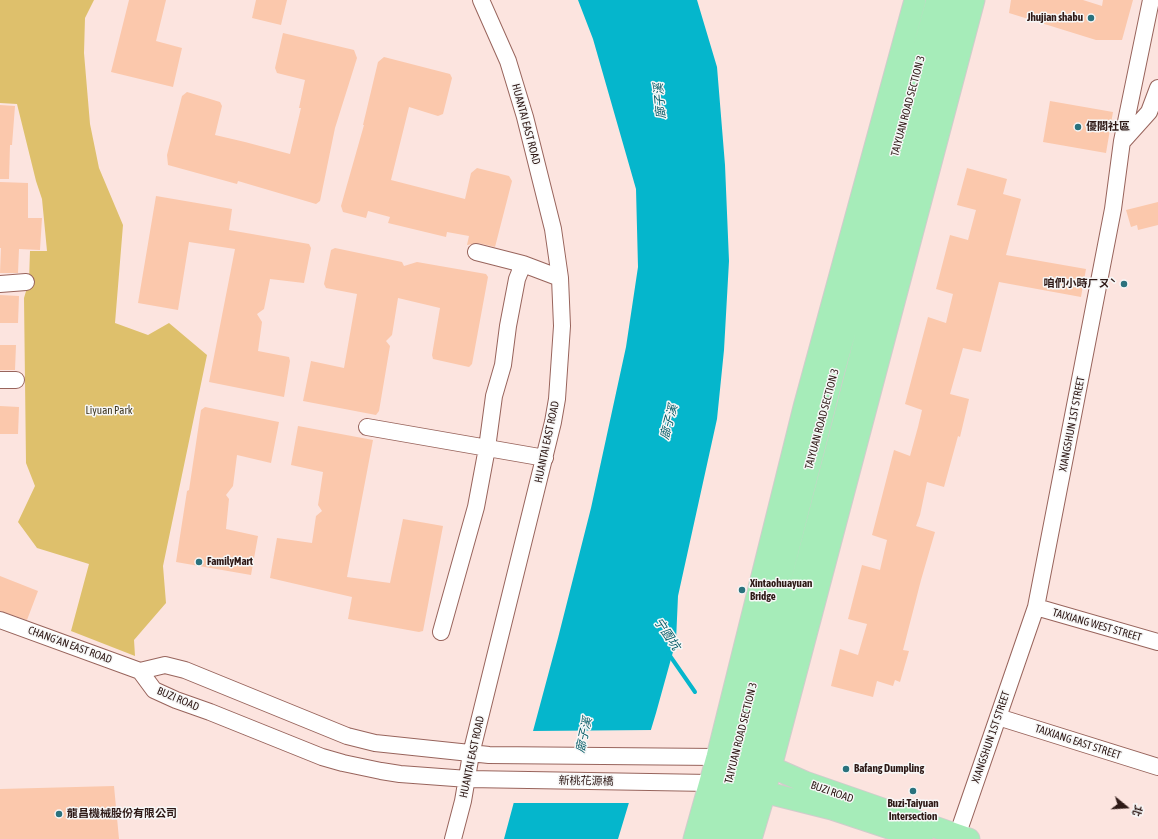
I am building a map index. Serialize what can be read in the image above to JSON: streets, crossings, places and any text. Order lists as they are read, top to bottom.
{
  "streets": {
    "main road": ["TAIYUAN ROAD SECTION 3", "BUZI ROAD"],
    "street": [
      "HUANTAI EAST ROAD",
      "XIANGSHUN 1ST STREET",
      "TAIXIANG WEST STREET",
      "CHANG’AN EAST ROAD",
      "TAIXIANG EAST STREET",
      "新桃花源橋"
    ]
  },
  "crossings": [
    ["TAIYUAN ROAD SECTION 3", "BUZI ROAD"],
    ["HUANTAI EAST ROAD", "BUZI ROAD"],
    ["HUANTAI EAST ROAD", "新桃花源橋"],
    ["XIANGSHUN 1ST STREET", "TAIXIANG WEST STREET"],
    ["XIANGSHUN 1ST STREET", "BUZI ROAD"],
    ["XIANGSHUN 1ST STREET", "TAIXIANG EAST STREET"],
    ["CHANG’AN EAST ROAD", "BUZI ROAD"],
    ["BUZI ROAD", "新桃花源橋"]
  ],
  "water": ["廍子溪", "宁園坑"],
  "parks": ["Liyuan Park"],
  "places": [
    "Jhujian shabu",
    "優閣社區",
    "咱們小時ㄏㄡˋ",
    "FamilyMart",
    "Xintaohuayuan Bridge",
    "Bafang Dumpling",
    "Buzi-Taiyuan Intersection",
    "龍昌機械股份有限公司"
  ],
  "north": "right"
}
